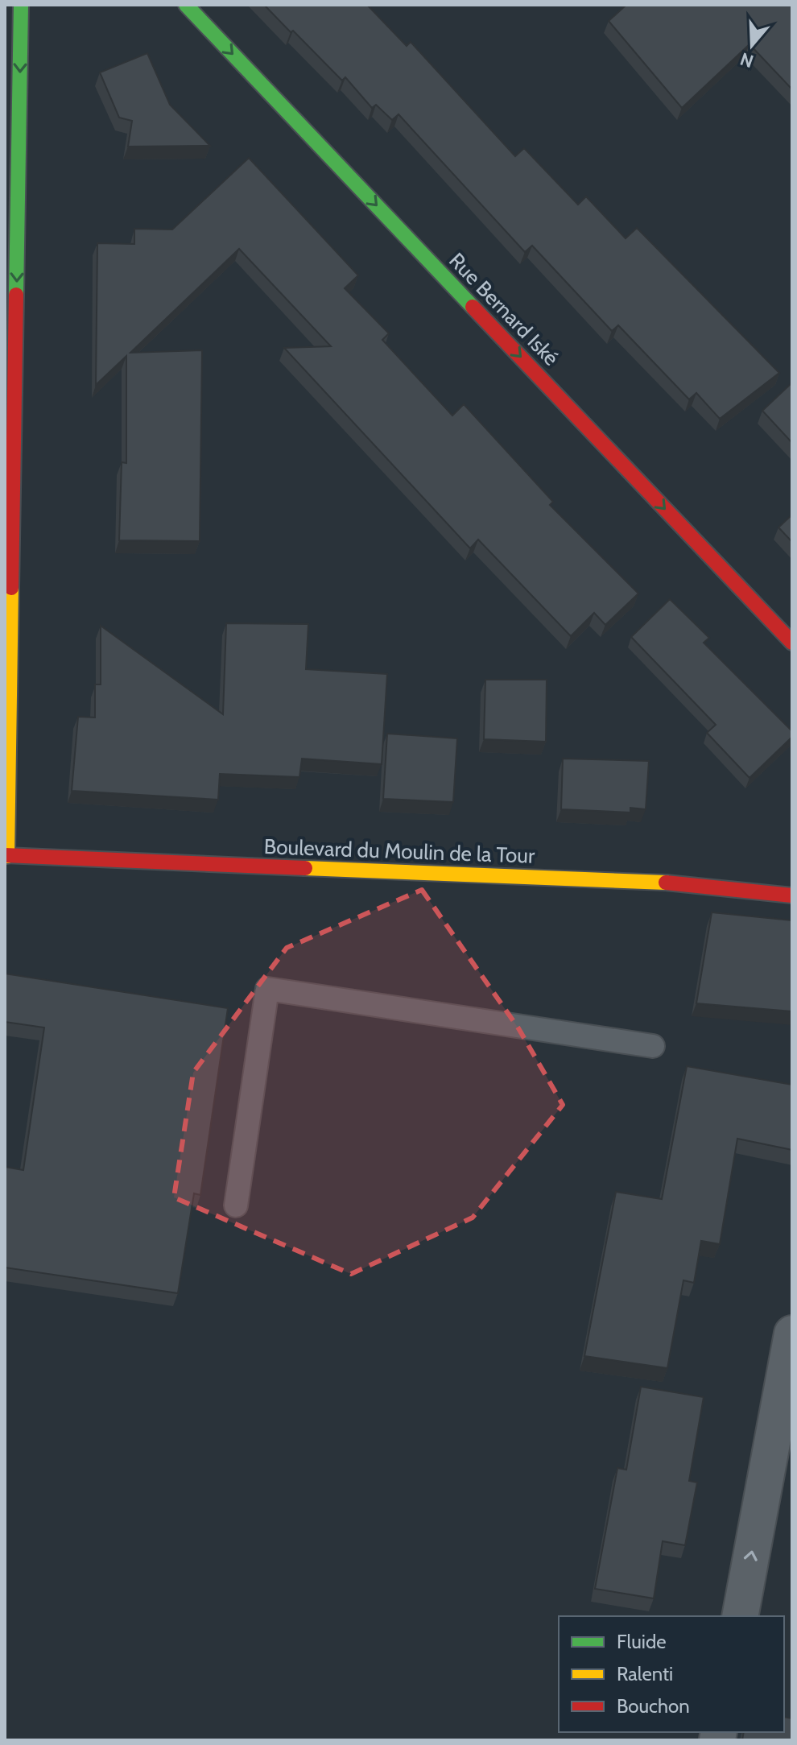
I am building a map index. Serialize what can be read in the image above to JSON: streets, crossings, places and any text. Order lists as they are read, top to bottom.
{
  "streets": {
    "street": ["Rue Bernard Iské", "Boulevard du Moulin de la Tour"]
  },
  "one_way": ["Rue Bernard Iské"],
  "legend": ["Fluide", "Ralenti", "Bouchon"],
  "north": "bottom"
}
